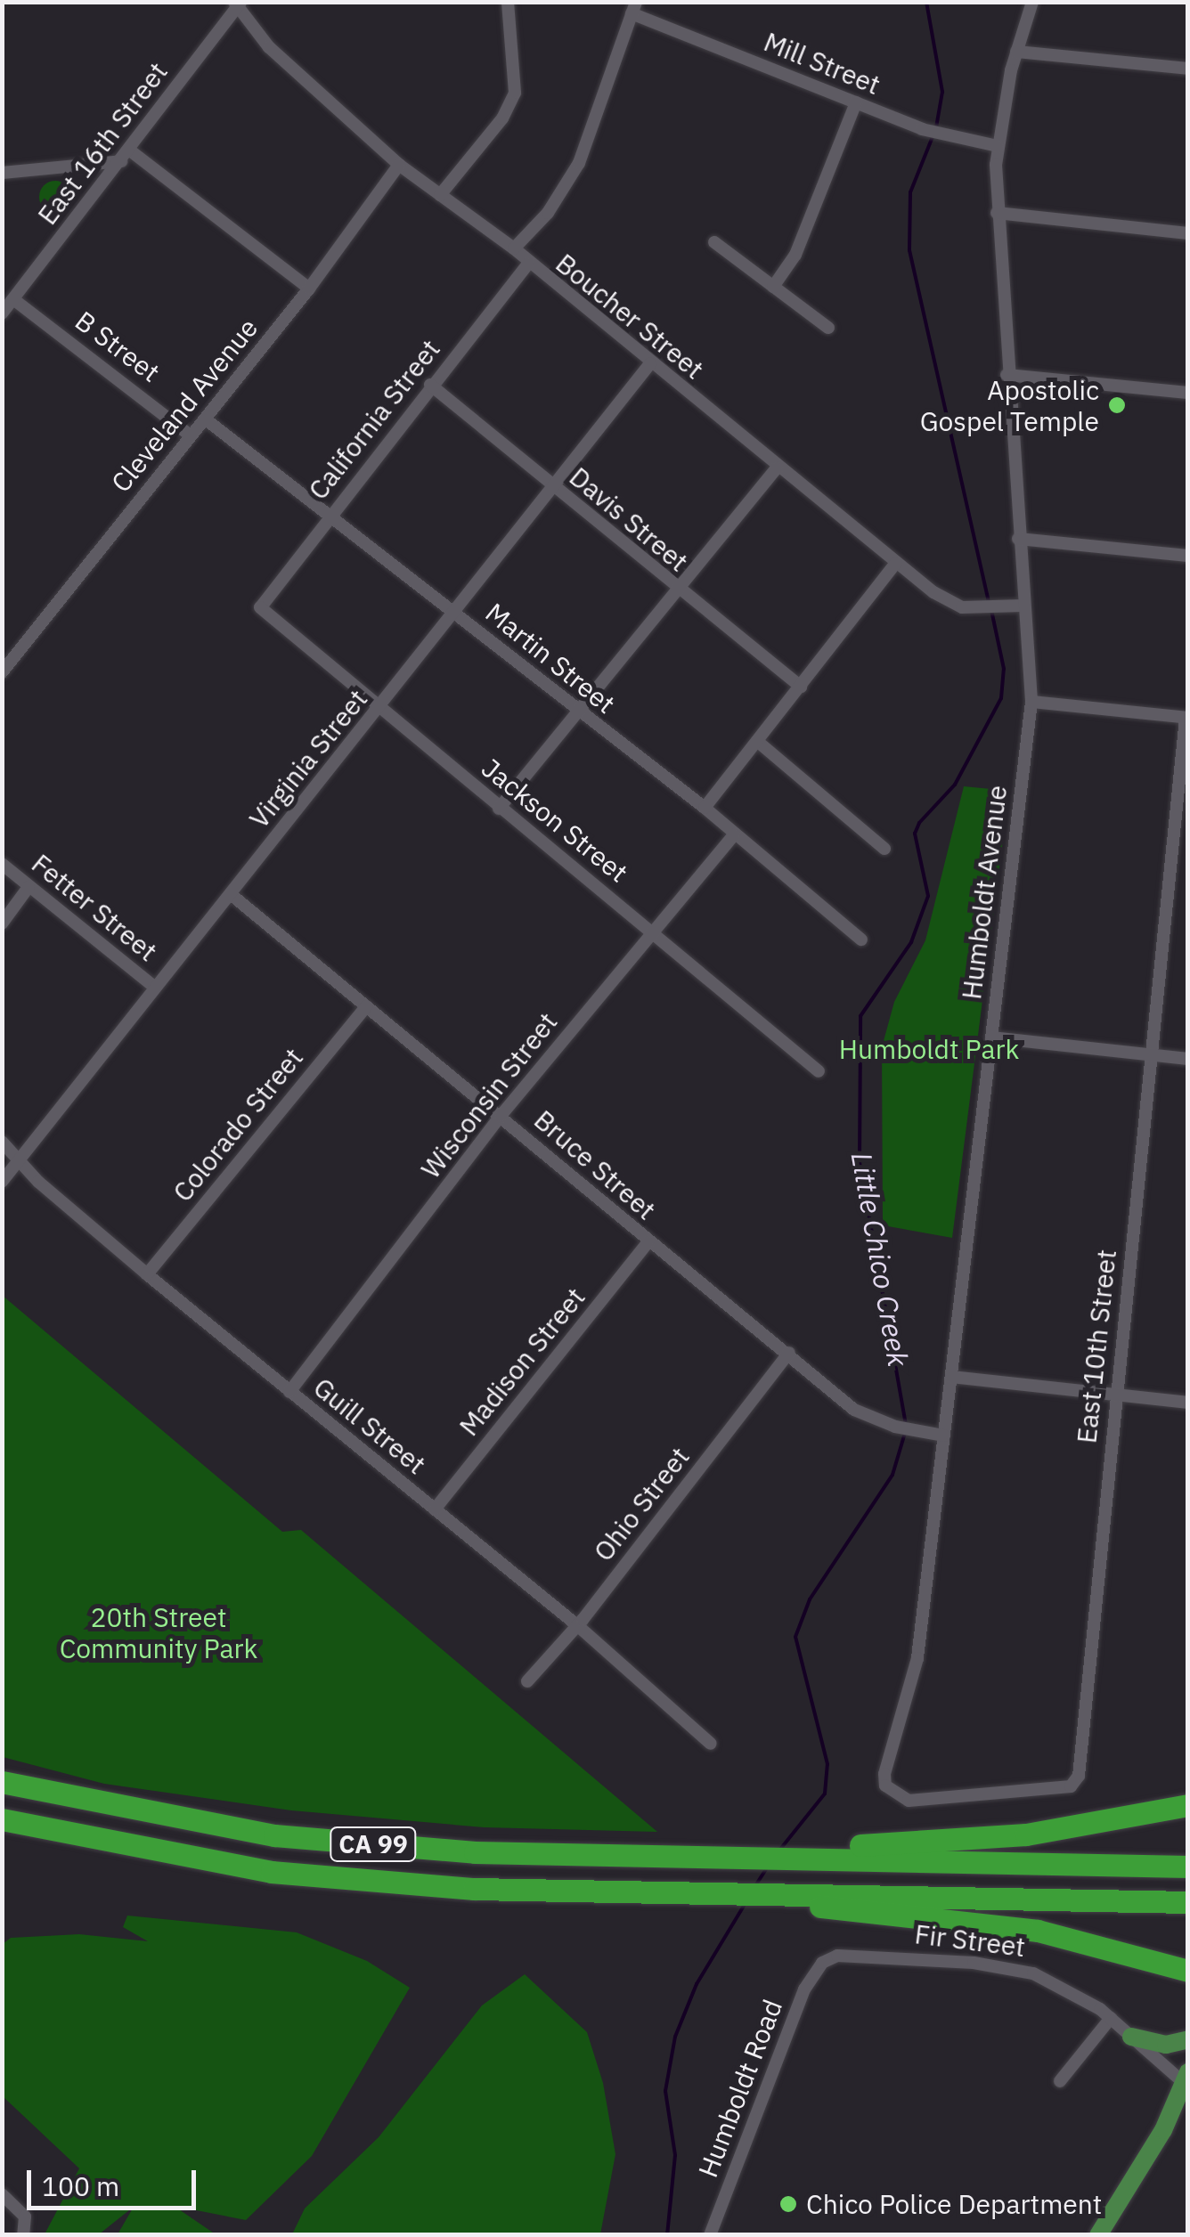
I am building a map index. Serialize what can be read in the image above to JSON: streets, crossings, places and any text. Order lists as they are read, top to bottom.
{
  "streets": {
    "highway": ["CA 99"],
    "street": [
      "Mill Street",
      "East 16th Street",
      "Boucher Street",
      "B Street",
      "Cleveland Avenue",
      "California Street",
      "Davis Street",
      "Martin Street",
      "Virginia Street",
      "Jackson Street",
      "Humboldt Avenue",
      "Fetter Street",
      "Wisconsin Street",
      "Colorado Street",
      "Bruce Street",
      "East 10th Street",
      "Madison Street",
      "Guill Street",
      "Ohio Street",
      "Fir Street",
      "Humboldt Road"
    ]
  },
  "crossings": [
    ["Mill Street", "Humboldt Avenue"],
    ["East 16th Street", "Boucher Street"],
    ["East 16th Street", "B Street"],
    ["Boucher Street", "Cleveland Avenue"],
    ["Boucher Street", "California Street"],
    ["Boucher Street", "Virginia Street"],
    ["Boucher Street", "Humboldt Avenue"],
    ["B Street", "Cleveland Avenue"],
    ["Cleveland Avenue", "Martin Street"],
    ["California Street", "Davis Street"],
    ["California Street", "Martin Street"],
    ["California Street", "Jackson Street"],
    ["Davis Street", "Virginia Street"],
    ["Martin Street", "Virginia Street"],
    ["Martin Street", "Wisconsin Street"],
    ["Virginia Street", "Jackson Street"],
    ["Virginia Street", "Fetter Street"],
    ["Virginia Street", "Bruce Street"],
    ["Virginia Street", "Guill Street"],
    ["Jackson Street", "Wisconsin Street"],
    ["Humboldt Avenue", "Bruce Street"],
    ["Humboldt Avenue", "East 10th Street"],
    ["Wisconsin Street", "Bruce Street"],
    ["Wisconsin Street", "Guill Street"],
    ["Colorado Street", "Bruce Street"],
    ["Colorado Street", "Guill Street"],
    ["Bruce Street", "Madison Street"],
    ["Bruce Street", "Ohio Street"],
    ["Madison Street", "Guill Street"],
    ["Guill Street", "Ohio Street"],
    ["Fir Street", "Humboldt Road"]
  ],
  "water": ["Little Chico Creek"],
  "parks": ["Humboldt Park", "20th Street Community Park"],
  "places": ["Apostolic Gospel Temple", "Chico Police Department"],
  "scale_bar": "100 m"
}
